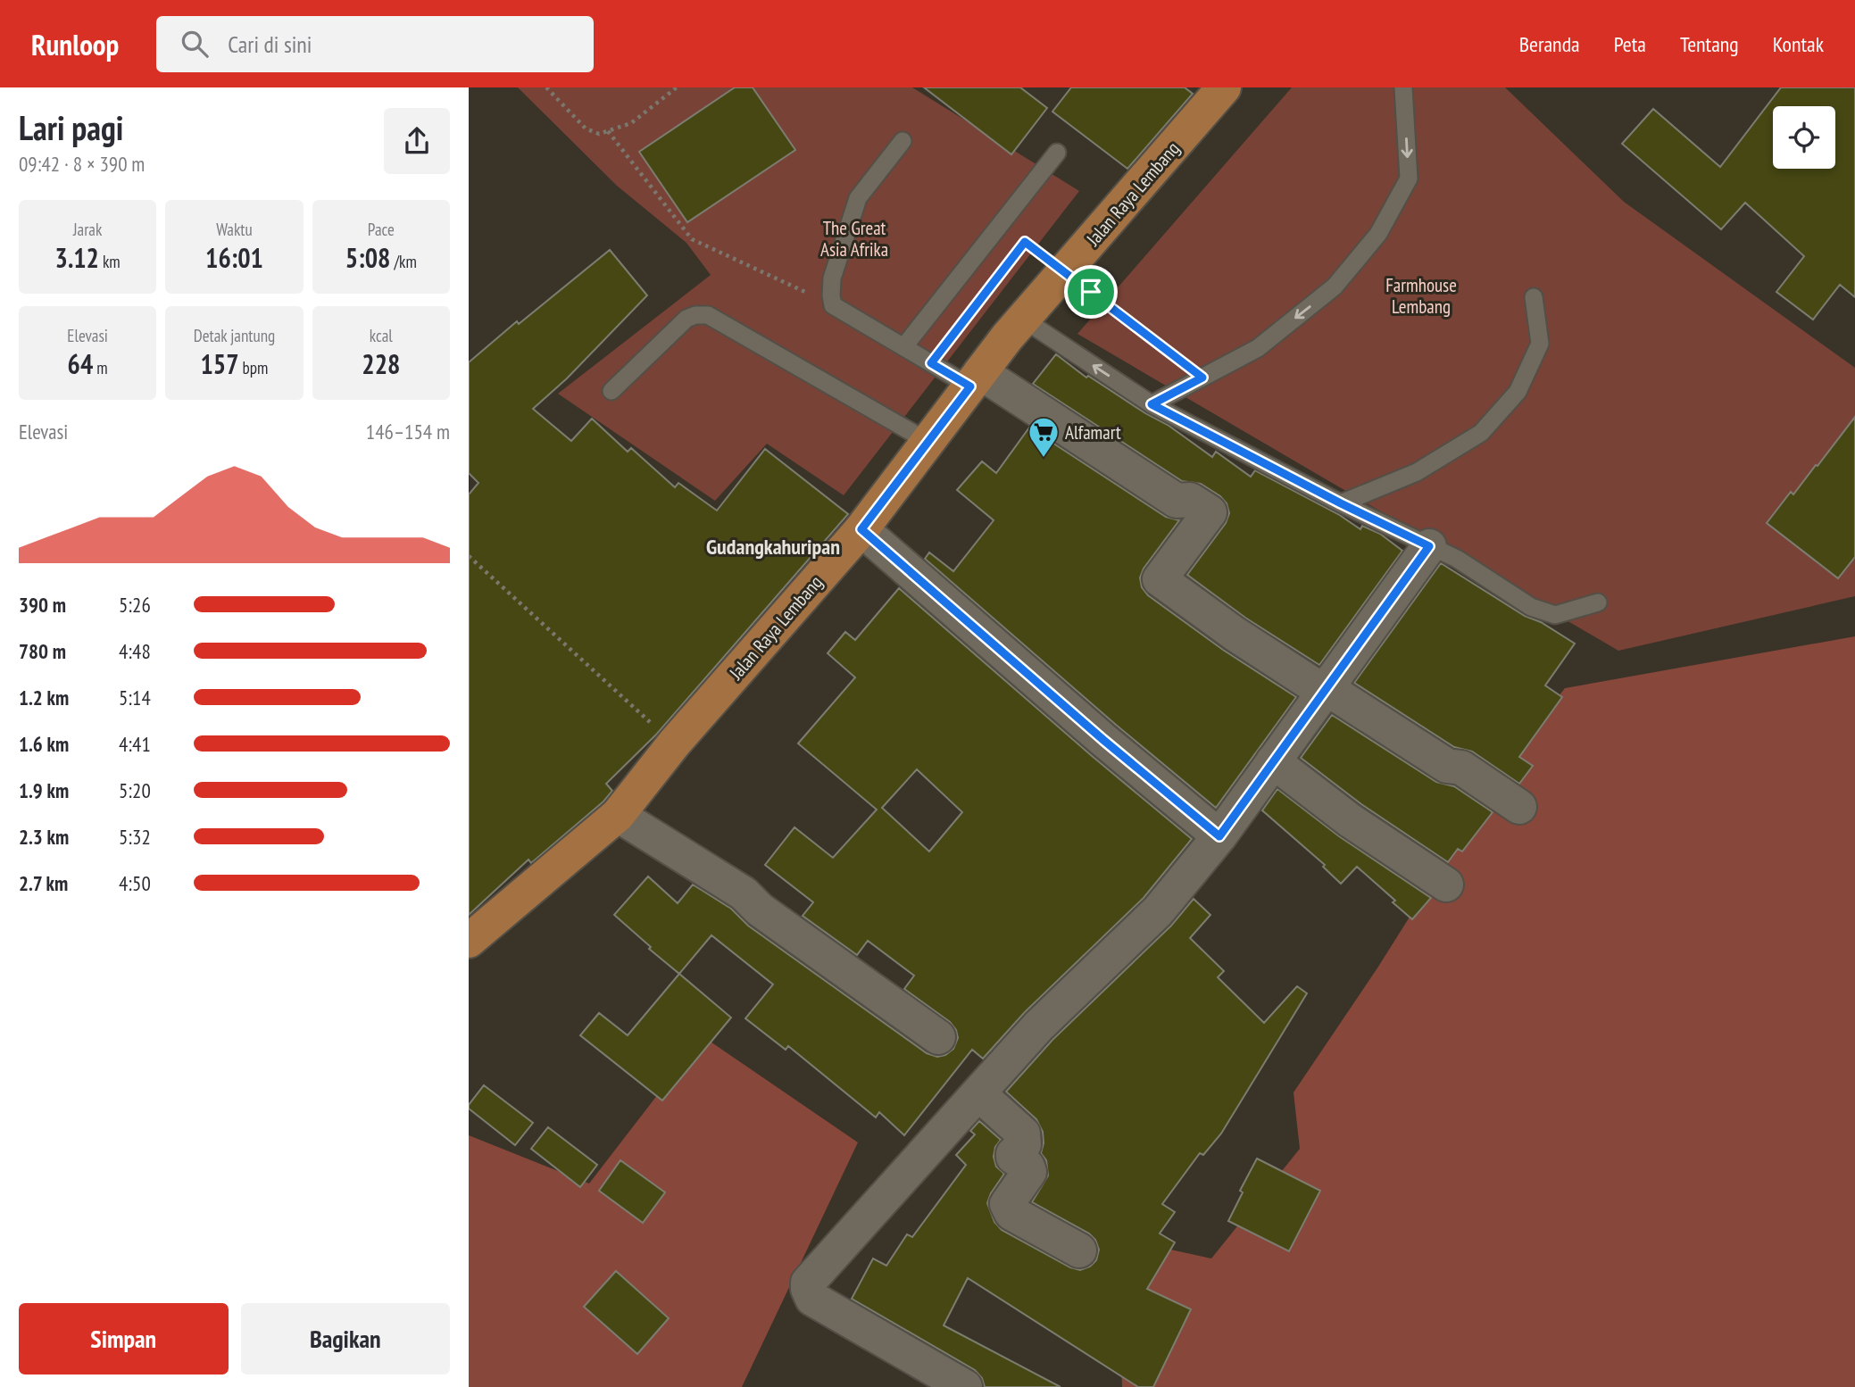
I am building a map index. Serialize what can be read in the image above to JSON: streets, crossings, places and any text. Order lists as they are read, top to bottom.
{
  "streets": {
    "main road": ["Jalan Raya Lembang"]
  },
  "districts": ["Gudangkahuripan"],
  "parks": ["The Great Asia Afrika", "Farmhouse Lembang"],
  "places": {
    "supermarket": ["Alfamart"]
  },
  "page": {
    "header": "Runloop",
    "search": "Cari di sini",
    "nav": [
      "Beranda",
      "Peta",
      "Tentang",
      "Kontak"
    ],
    "heading": ["Lari pagi", "09:42 · 8 × 390 m"],
    "stats": [
      ["Jarak", "3.12 km"],
      ["Waktu", "16:01"],
      ["Pace", "5:08 /km"],
      ["Elevasi", "64 m"],
      ["Detak jantung", "157 bpm"],
      ["kcal", "228"]
    ],
    "chart": ["Elevasi", "146–154 m"],
    "list": [
      {
        "name": "390 m",
        "note": "5:26"
      },
      {
        "name": "780 m",
        "note": "4:48"
      },
      {
        "name": "1.2 km",
        "note": "5:14"
      },
      {
        "name": "1.6 km",
        "note": "4:41"
      },
      {
        "name": "1.9 km",
        "note": "5:20"
      },
      {
        "name": "2.3 km",
        "note": "5:32"
      },
      {
        "name": "2.7 km",
        "note": "4:50"
      }
    ],
    "buttons": ["Simpan", "Bagikan"]
  }
}
